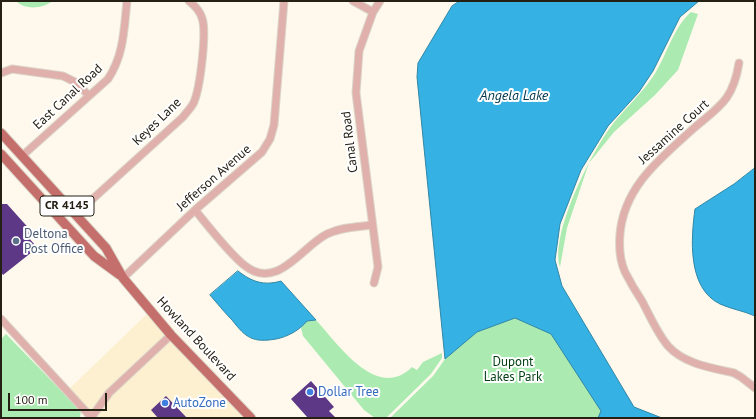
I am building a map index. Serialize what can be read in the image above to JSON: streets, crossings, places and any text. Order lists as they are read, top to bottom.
{
  "streets": {
    "main road": ["CR 4145", "Howland Boulevard"],
    "street": [
      "East Canal Road",
      "Keyes Lane",
      "Jessamine Court",
      "Canal Road",
      "Jefferson Avenue"
    ]
  },
  "crossings": [
    ["East Canal Road", "Howland Boulevard"],
    ["Keyes Lane", "Howland Boulevard"],
    ["Jefferson Avenue", "Howland Boulevard"]
  ],
  "water": ["Angela Lake"],
  "parks": ["Dupont Lakes Park"],
  "places": ["Deltona Post Office", "Dollar Tree", "AutoZone"],
  "scale_bar": "100 m"
}
